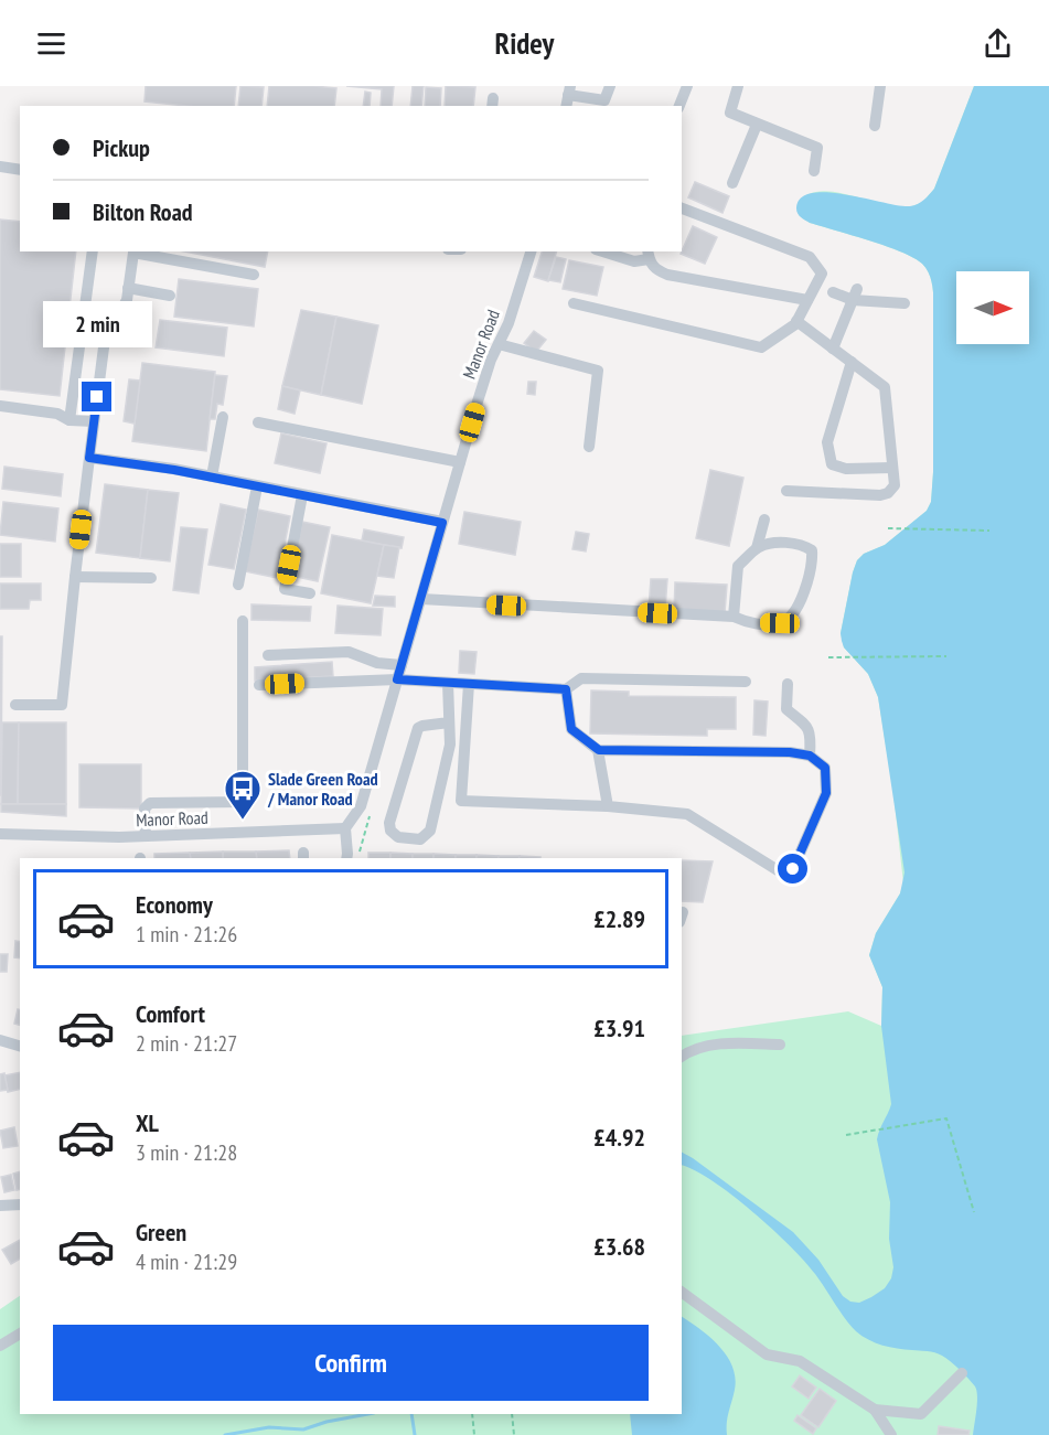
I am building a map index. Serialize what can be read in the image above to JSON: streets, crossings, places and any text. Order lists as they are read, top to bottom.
{
  "streets": {
    "street": ["Manor Road"]
  },
  "places": {
    "bus stop": ["Slade Green Road / Manor Road"]
  },
  "north": "right",
  "page": {
    "header": "Ridey",
    "banner": ["Pickup", "Bilton Road"],
    "bubble": "2 min",
    "list": [
      {
        "name": "Economy",
        "note": "1 min · 21:26",
        "value": "£2.89"
      },
      {
        "name": "Comfort",
        "note": "2 min · 21:27",
        "value": "£3.91"
      },
      {
        "name": "XL",
        "note": "3 min · 21:28",
        "value": "£4.92"
      },
      {
        "name": "Green",
        "note": "4 min · 21:29",
        "value": "£3.68"
      }
    ],
    "buttons": "Confirm"
  }
}
